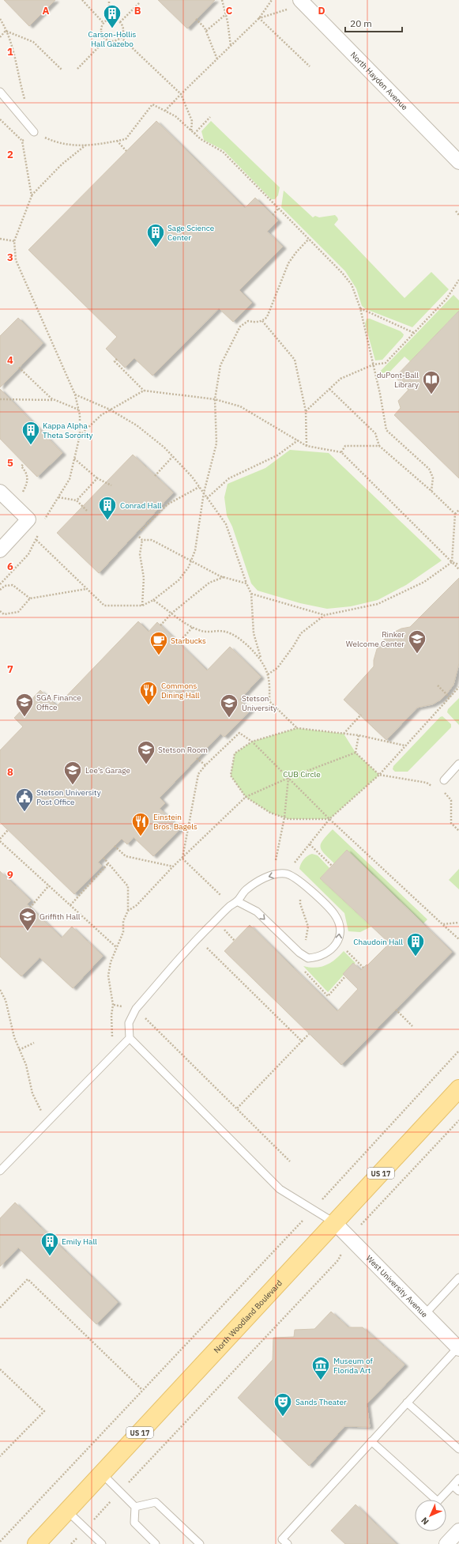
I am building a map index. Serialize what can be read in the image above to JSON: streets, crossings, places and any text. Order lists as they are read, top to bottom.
{
  "streets": {
    "main road": ["US 17", "North Woodland Boulevard"],
    "street": ["North Hayden Avenue", "West University Avenue"]
  },
  "crossings": [
    ["West University Avenue", "North Woodland Boulevard"]
  ],
  "parks": ["CUB Circle"],
  "places": {
    "building": [
      "Carson-Hollis Hall Gazebo",
      "Sage Science Center",
      "Kappa Alpha Theta Sorority",
      "Conrad Hall",
      "Chaudoin Hall",
      "Emily Hall"
    ],
    "library": ["duPont-Ball Library"],
    "school or university": [
      "Rinker Welcome Center",
      "SGA Finance Office",
      "Stetson University",
      "Stetson Room",
      "Lee’s Garage",
      "Griffith Hall"
    ],
    "cafe": ["Starbucks"],
    "restaurant": ["Commons Dining Hall", "Einstein Bros. Bagels"],
    "public building": ["Stetson University Post Office"],
    "museum": ["Museum of Florida Art"],
    "theatre": ["Sands Theater"]
  },
  "scale_bar": "20 m",
  "north": "bottom left",
  "grid": {
    "columns": [
      "A",
      "B",
      "C",
      "D"
    ],
    "rows": [
      "1",
      "2",
      "3",
      "4",
      "5",
      "6",
      "7",
      "8",
      "9"
    ]
  }
}
